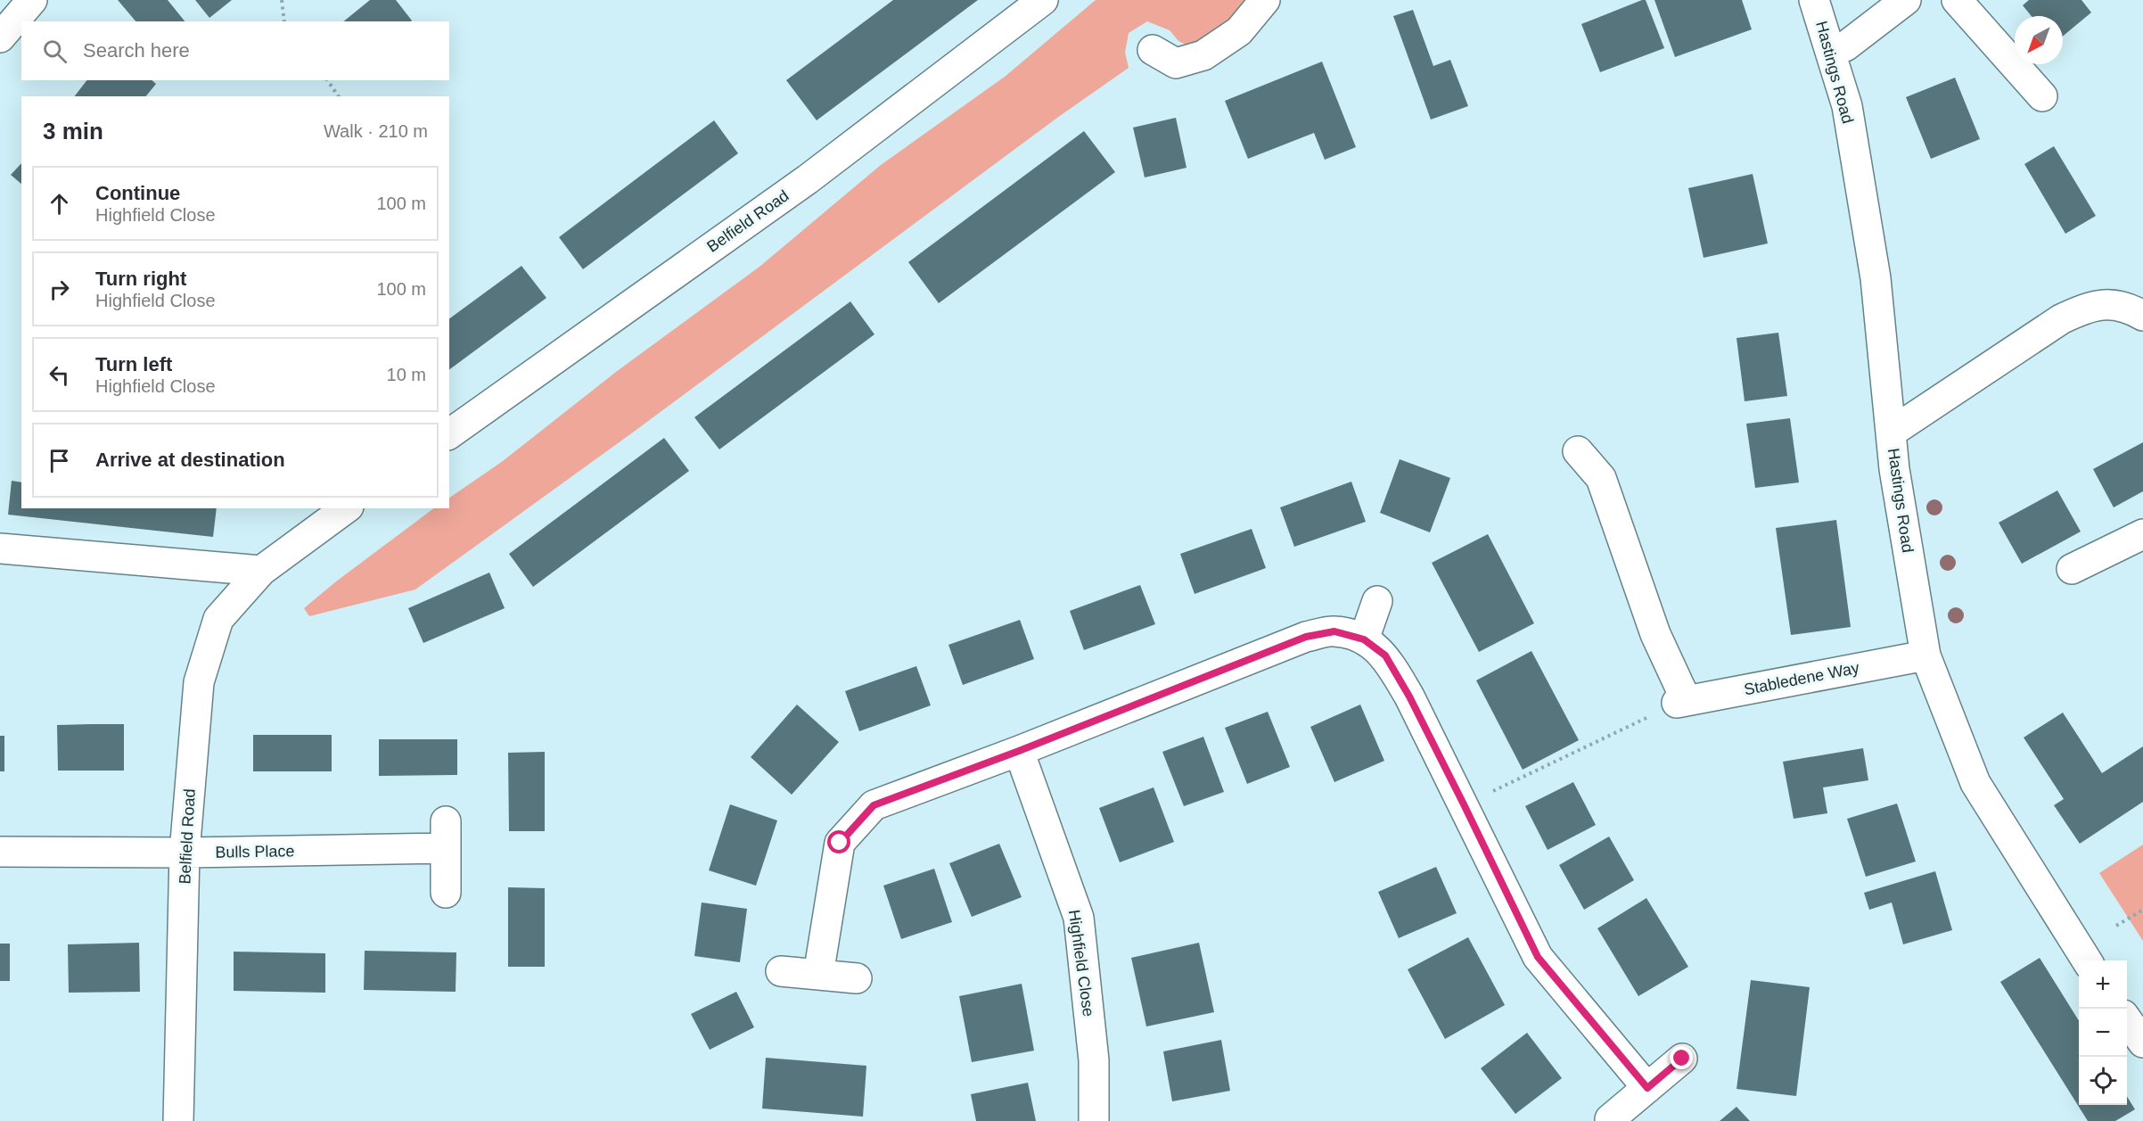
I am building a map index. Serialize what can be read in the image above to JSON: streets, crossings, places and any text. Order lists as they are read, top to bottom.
{
  "streets": {
    "street": [
      "Hastings Road",
      "Belfield Road",
      "Stabledene Way",
      "Bulls Place",
      "Highfield Close"
    ]
  },
  "crossings": [
    ["Hastings Road", "Stabledene Way"],
    ["Belfield Road", "Bulls Place"]
  ],
  "north": "bottom left",
  "page": {
    "search": "Search here",
    "heading": ["3 min", "Walk · 210 m"],
    "list": [
      ["Continue", "Highfield Close", "100 m"],
      ["Turn right", "Highfield Close", "100 m"],
      ["Turn left", "Highfield Close", "10 m"],
      "Arrive at destination"
    ],
    "map_buttons": ["+", "−"]
  }
}
